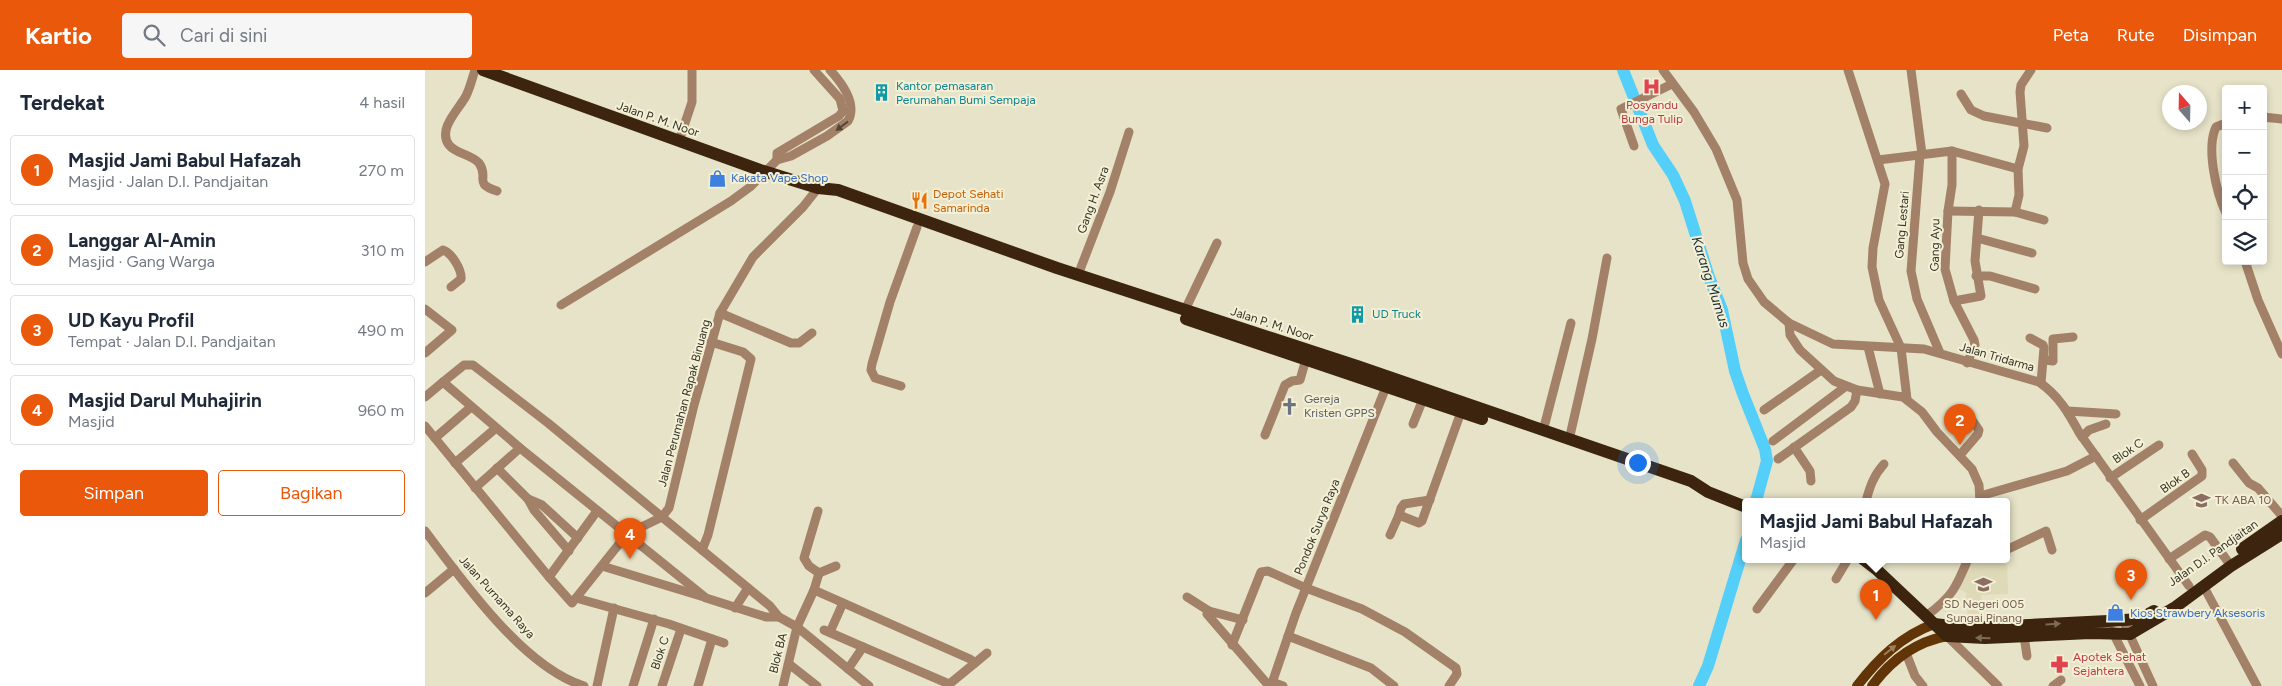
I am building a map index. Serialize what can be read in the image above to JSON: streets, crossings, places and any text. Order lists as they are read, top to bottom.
{
  "streets": {
    "highway": ["Jalan P. M. Noor", "Jalan D.I. Pandjaitan"],
    "street": [
      "Gang H. Asra",
      "Gang Lestari",
      "Gang Ayu",
      "Jalan Tridarma",
      "Jalan Perumahan Rapak Binuang",
      "Blok C",
      "Blok B",
      "Pondok Surya Raya",
      "Jalan Purnama Raya",
      "Blok BA"
    ]
  },
  "crossings": [
    ["Jalan P. M. Noor", "Gang H. Asra"],
    ["Jalan P. M. Noor", "Jalan Perumahan Rapak Binuang"],
    ["Jalan P. M. Noor", "Pondok Surya Raya"],
    ["Gang Lestari", "Jalan Tridarma"],
    ["Gang Ayu", "Jalan Tridarma"],
    ["Jalan Tridarma", "Blok C"],
    ["Jalan Tridarma", "Blok B"],
    ["Jalan Tridarma", "Jalan D.I. Pandjaitan"]
  ],
  "water": ["Karang Mumus"],
  "places": {
    "hospital": ["Posyandu Bunga Tulip"],
    "building": ["Kantor pemasaran Perumahan Bumi Sempaja", "UD Truck"],
    "shop": ["Kakata Vape Shop", "Kios Strawbery Aksesoris"],
    "restaurant": ["Depot Sehati Samarinda"],
    "church": ["Gereja Kristen GPPS"],
    "school or university": ["TK ABA 10", "SD Negeri 005 Sungai Pinang"],
    "pharmacy": ["Apotek Sehat Sejahtera"]
  },
  "north": "top",
  "page": {
    "header": "Kartio",
    "search": "Cari di sini",
    "nav": ["Peta", "Rute", "Disimpan"],
    "heading": ["Terdekat", "4 hasil"],
    "map_buttons": ["+", "−"],
    "list": [
      {
        "mark": "1",
        "name": "Masjid Jami Babul Hafazah",
        "note": "Masjid · Jalan D.I. Pandjaitan",
        "value": "270 m"
      },
      {
        "mark": "2",
        "name": "Langgar Al-Amin",
        "note": "Masjid · Gang Warga",
        "value": "310 m"
      },
      {
        "mark": "3",
        "name": "UD Kayu Profil",
        "note": "Tempat · Jalan D.I. Pandjaitan",
        "value": "490 m"
      },
      {
        "mark": "4",
        "name": "Masjid Darul Muhajirin",
        "note": "Masjid",
        "value": "960 m"
      }
    ],
    "pins": [
      "2",
      "4",
      "3",
      "1"
    ],
    "buttons": ["Simpan", "Bagikan"],
    "popup": ["Masjid Jami Babul Hafazah", "Masjid"]
  }
}
